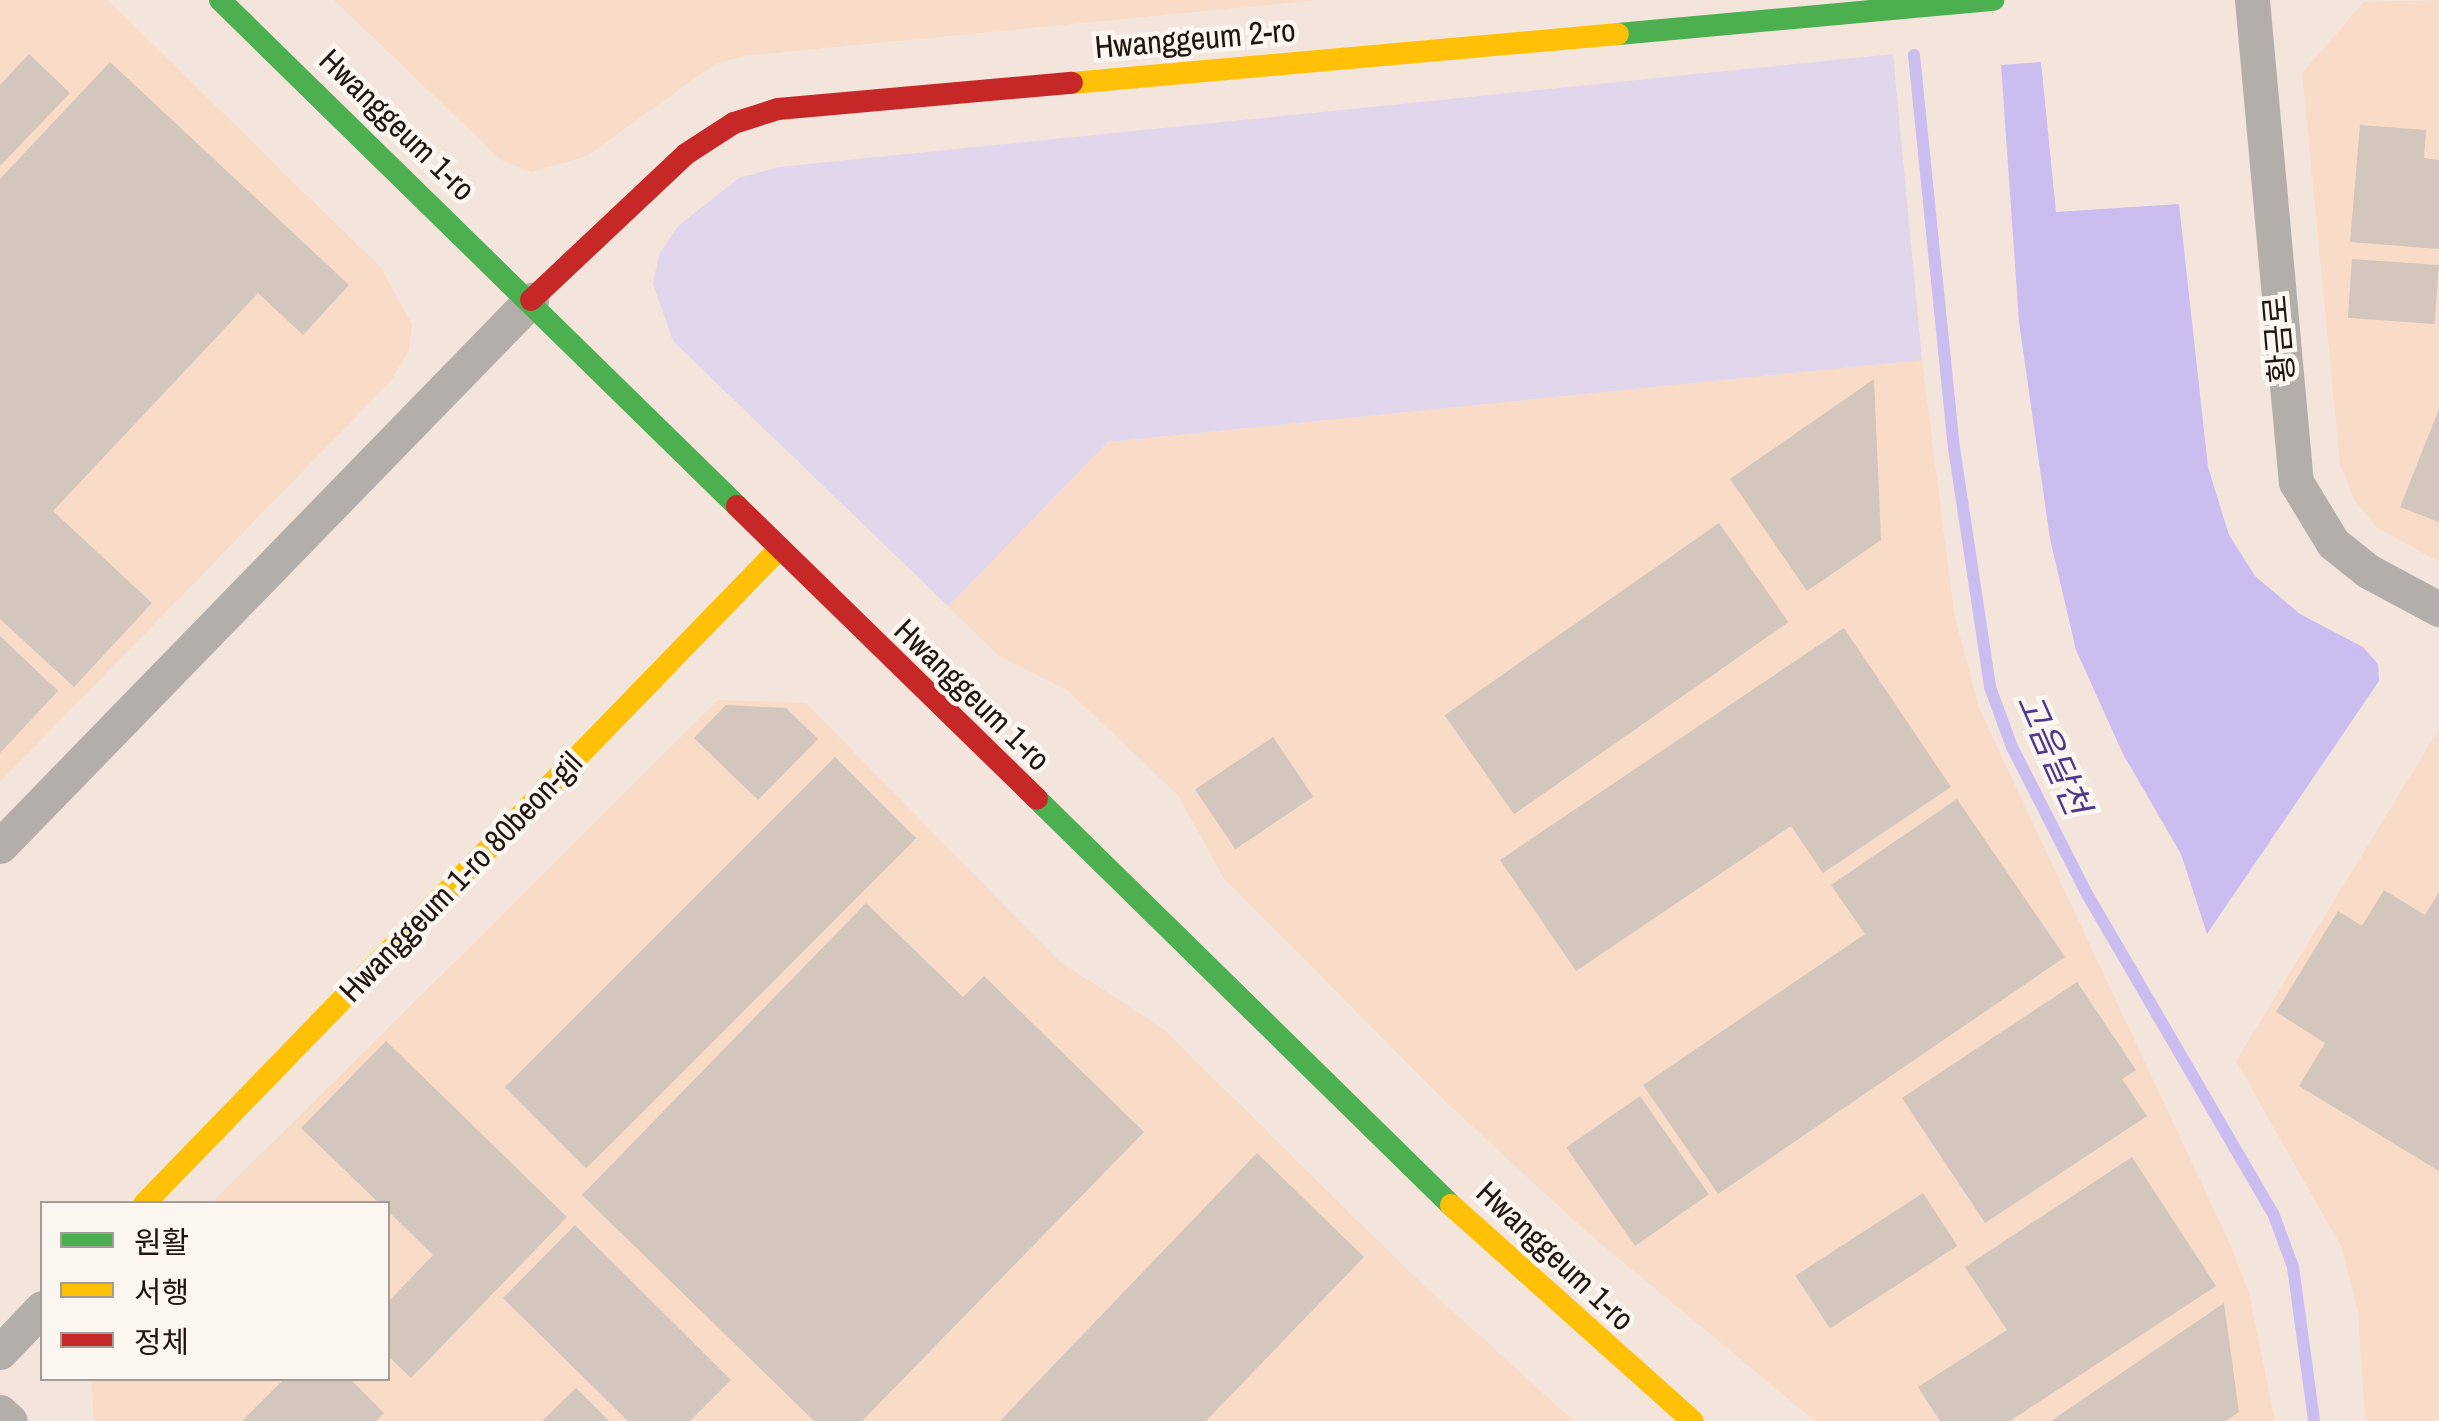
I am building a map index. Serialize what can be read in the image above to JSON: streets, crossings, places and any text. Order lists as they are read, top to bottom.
{
  "streets": {
    "street": [
      "Hwanggeum 2-ro",
      "Hwanggeum 1-ro",
      "황금로",
      "Hwanggeum 1-ro 80beon-gil"
    ]
  },
  "crossings": [
    ["Hwanggeum 2-ro", "Hwanggeum 1-ro"],
    ["Hwanggeum 1-ro", "Hwanggeum 1-ro 80beon-gil"]
  ],
  "water": ["고음달천"],
  "legend": ["원활", "서행", "정체"]
}
